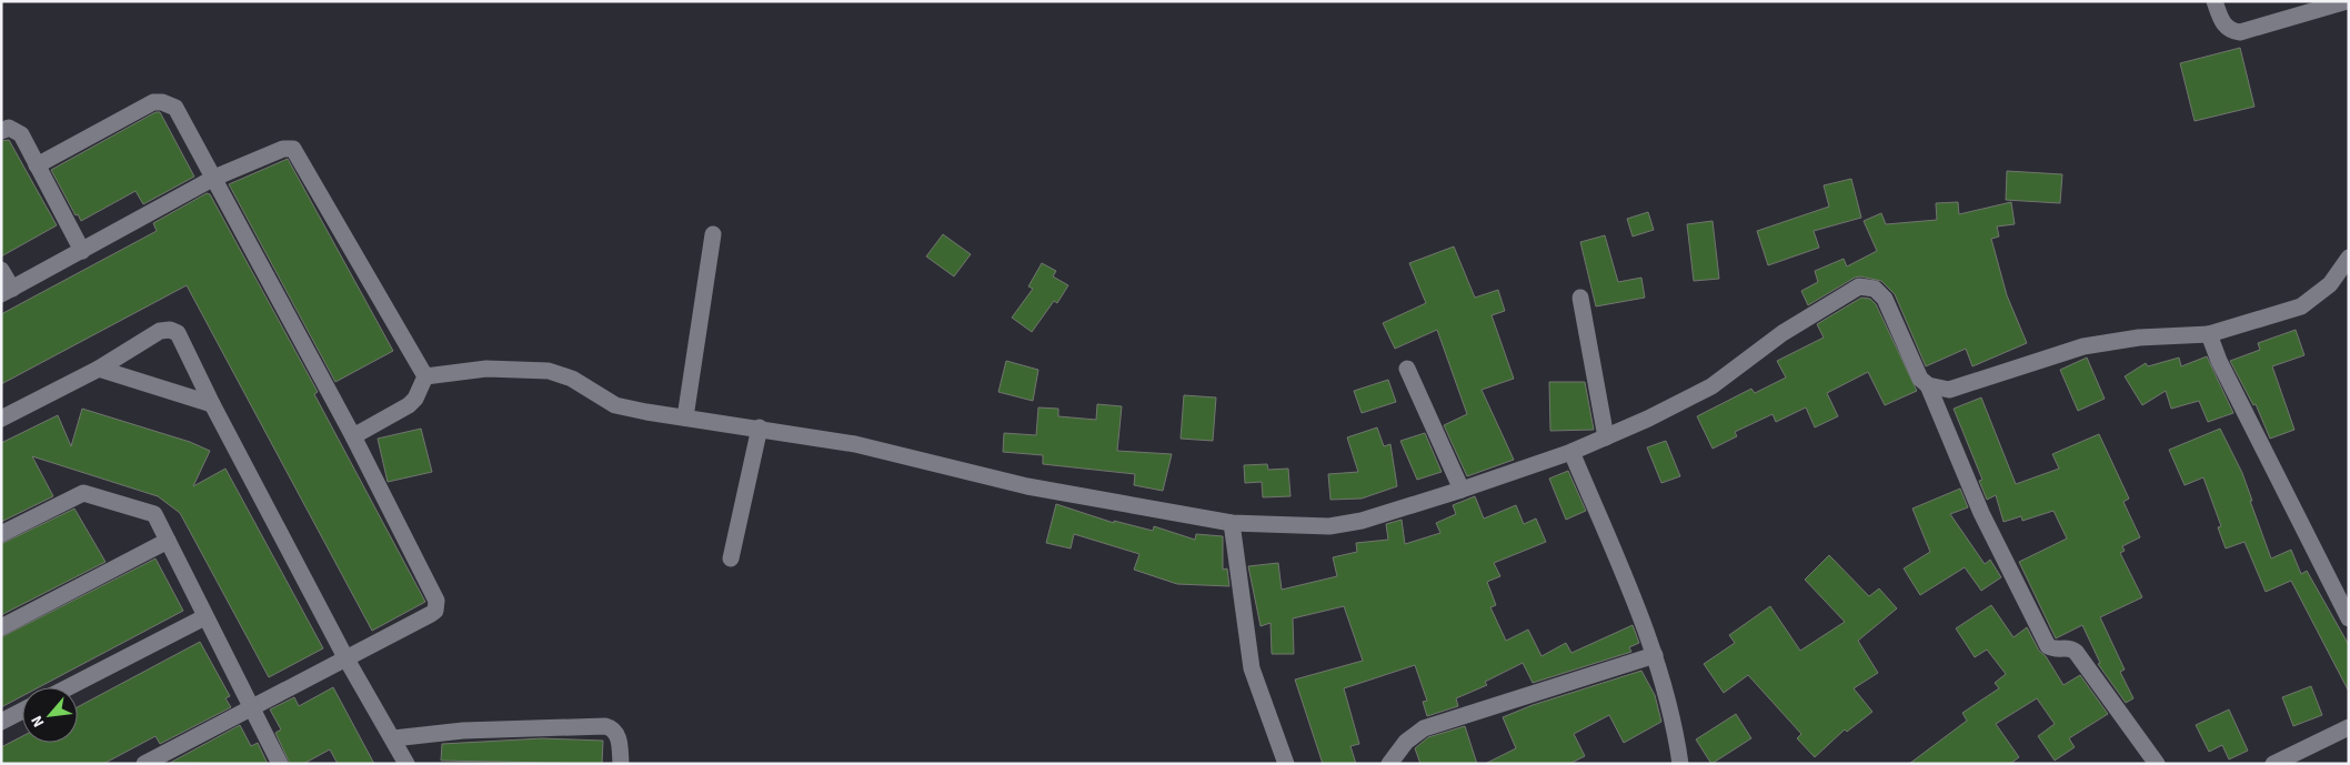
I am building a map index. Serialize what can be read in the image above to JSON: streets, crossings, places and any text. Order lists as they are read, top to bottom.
{
  "north": "bottom left"
}
